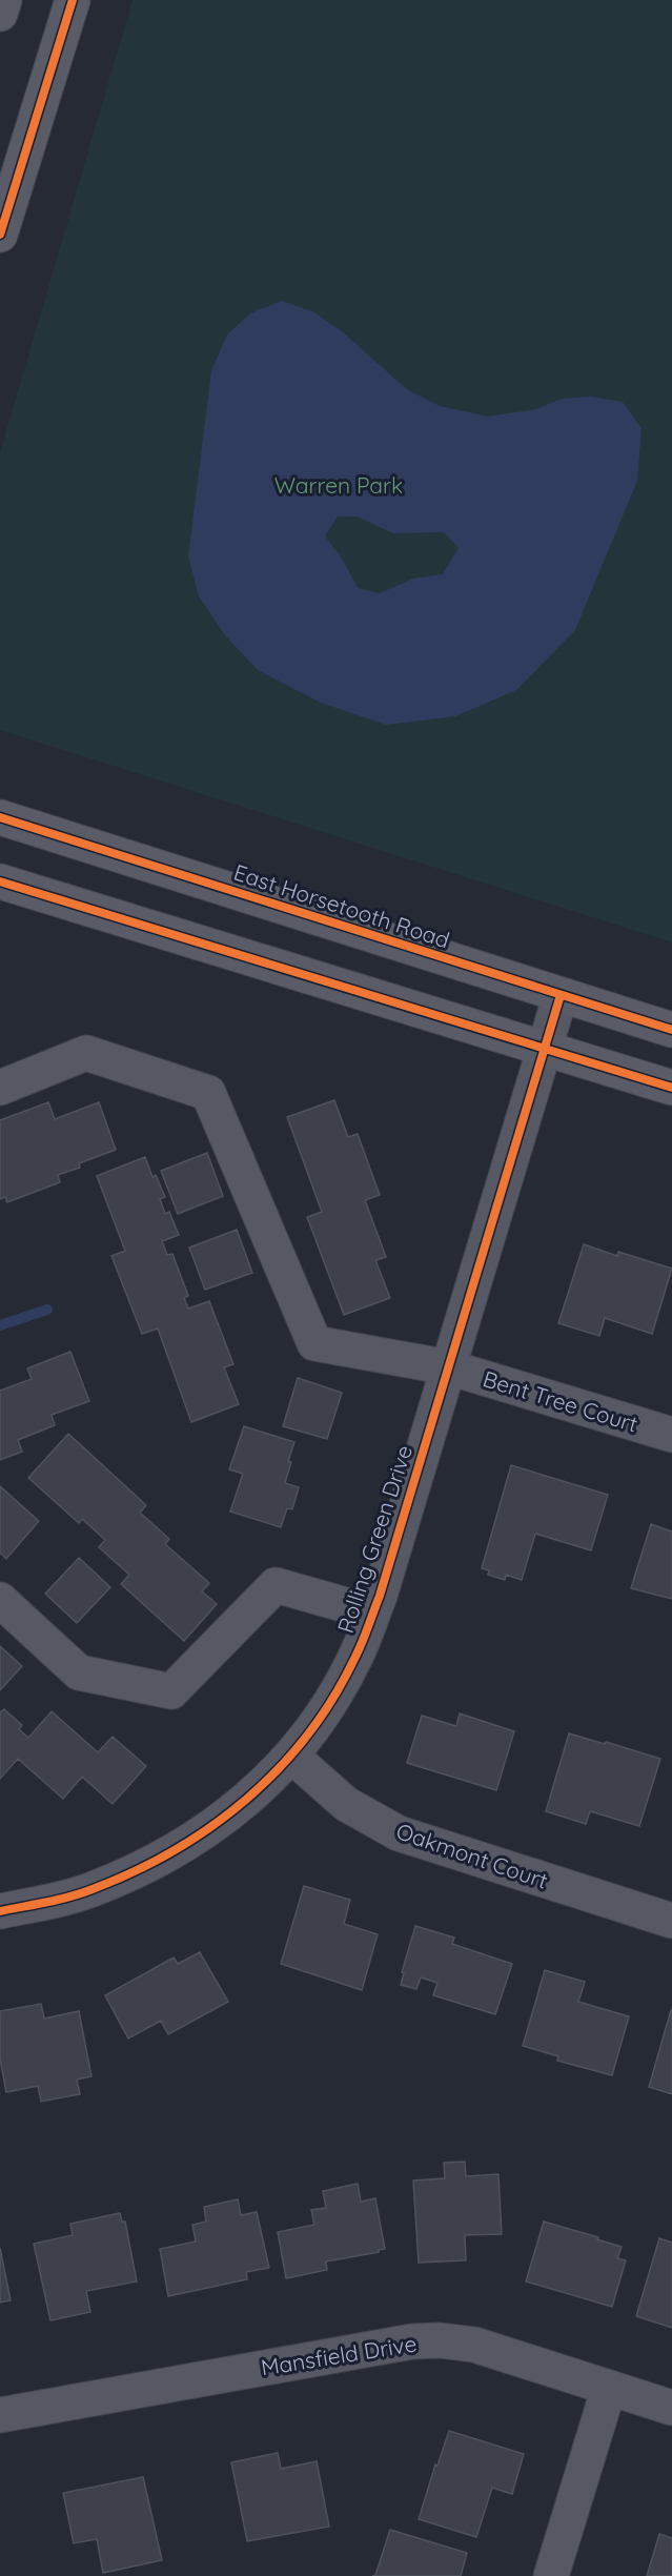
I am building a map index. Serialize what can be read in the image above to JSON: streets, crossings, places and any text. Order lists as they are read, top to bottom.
{
  "streets": {
    "main road": ["East Horsetooth Road"],
    "street": [
      "Bent Tree Court",
      "Rolling Green Drive",
      "Oakmont Court",
      "Mansfield Drive"
    ]
  },
  "crossings": [
    ["East Horsetooth Road", "Rolling Green Drive"],
    ["Bent Tree Court", "Rolling Green Drive"],
    ["Rolling Green Drive", "Oakmont Court"]
  ],
  "parks": ["Warren Park"]
}
